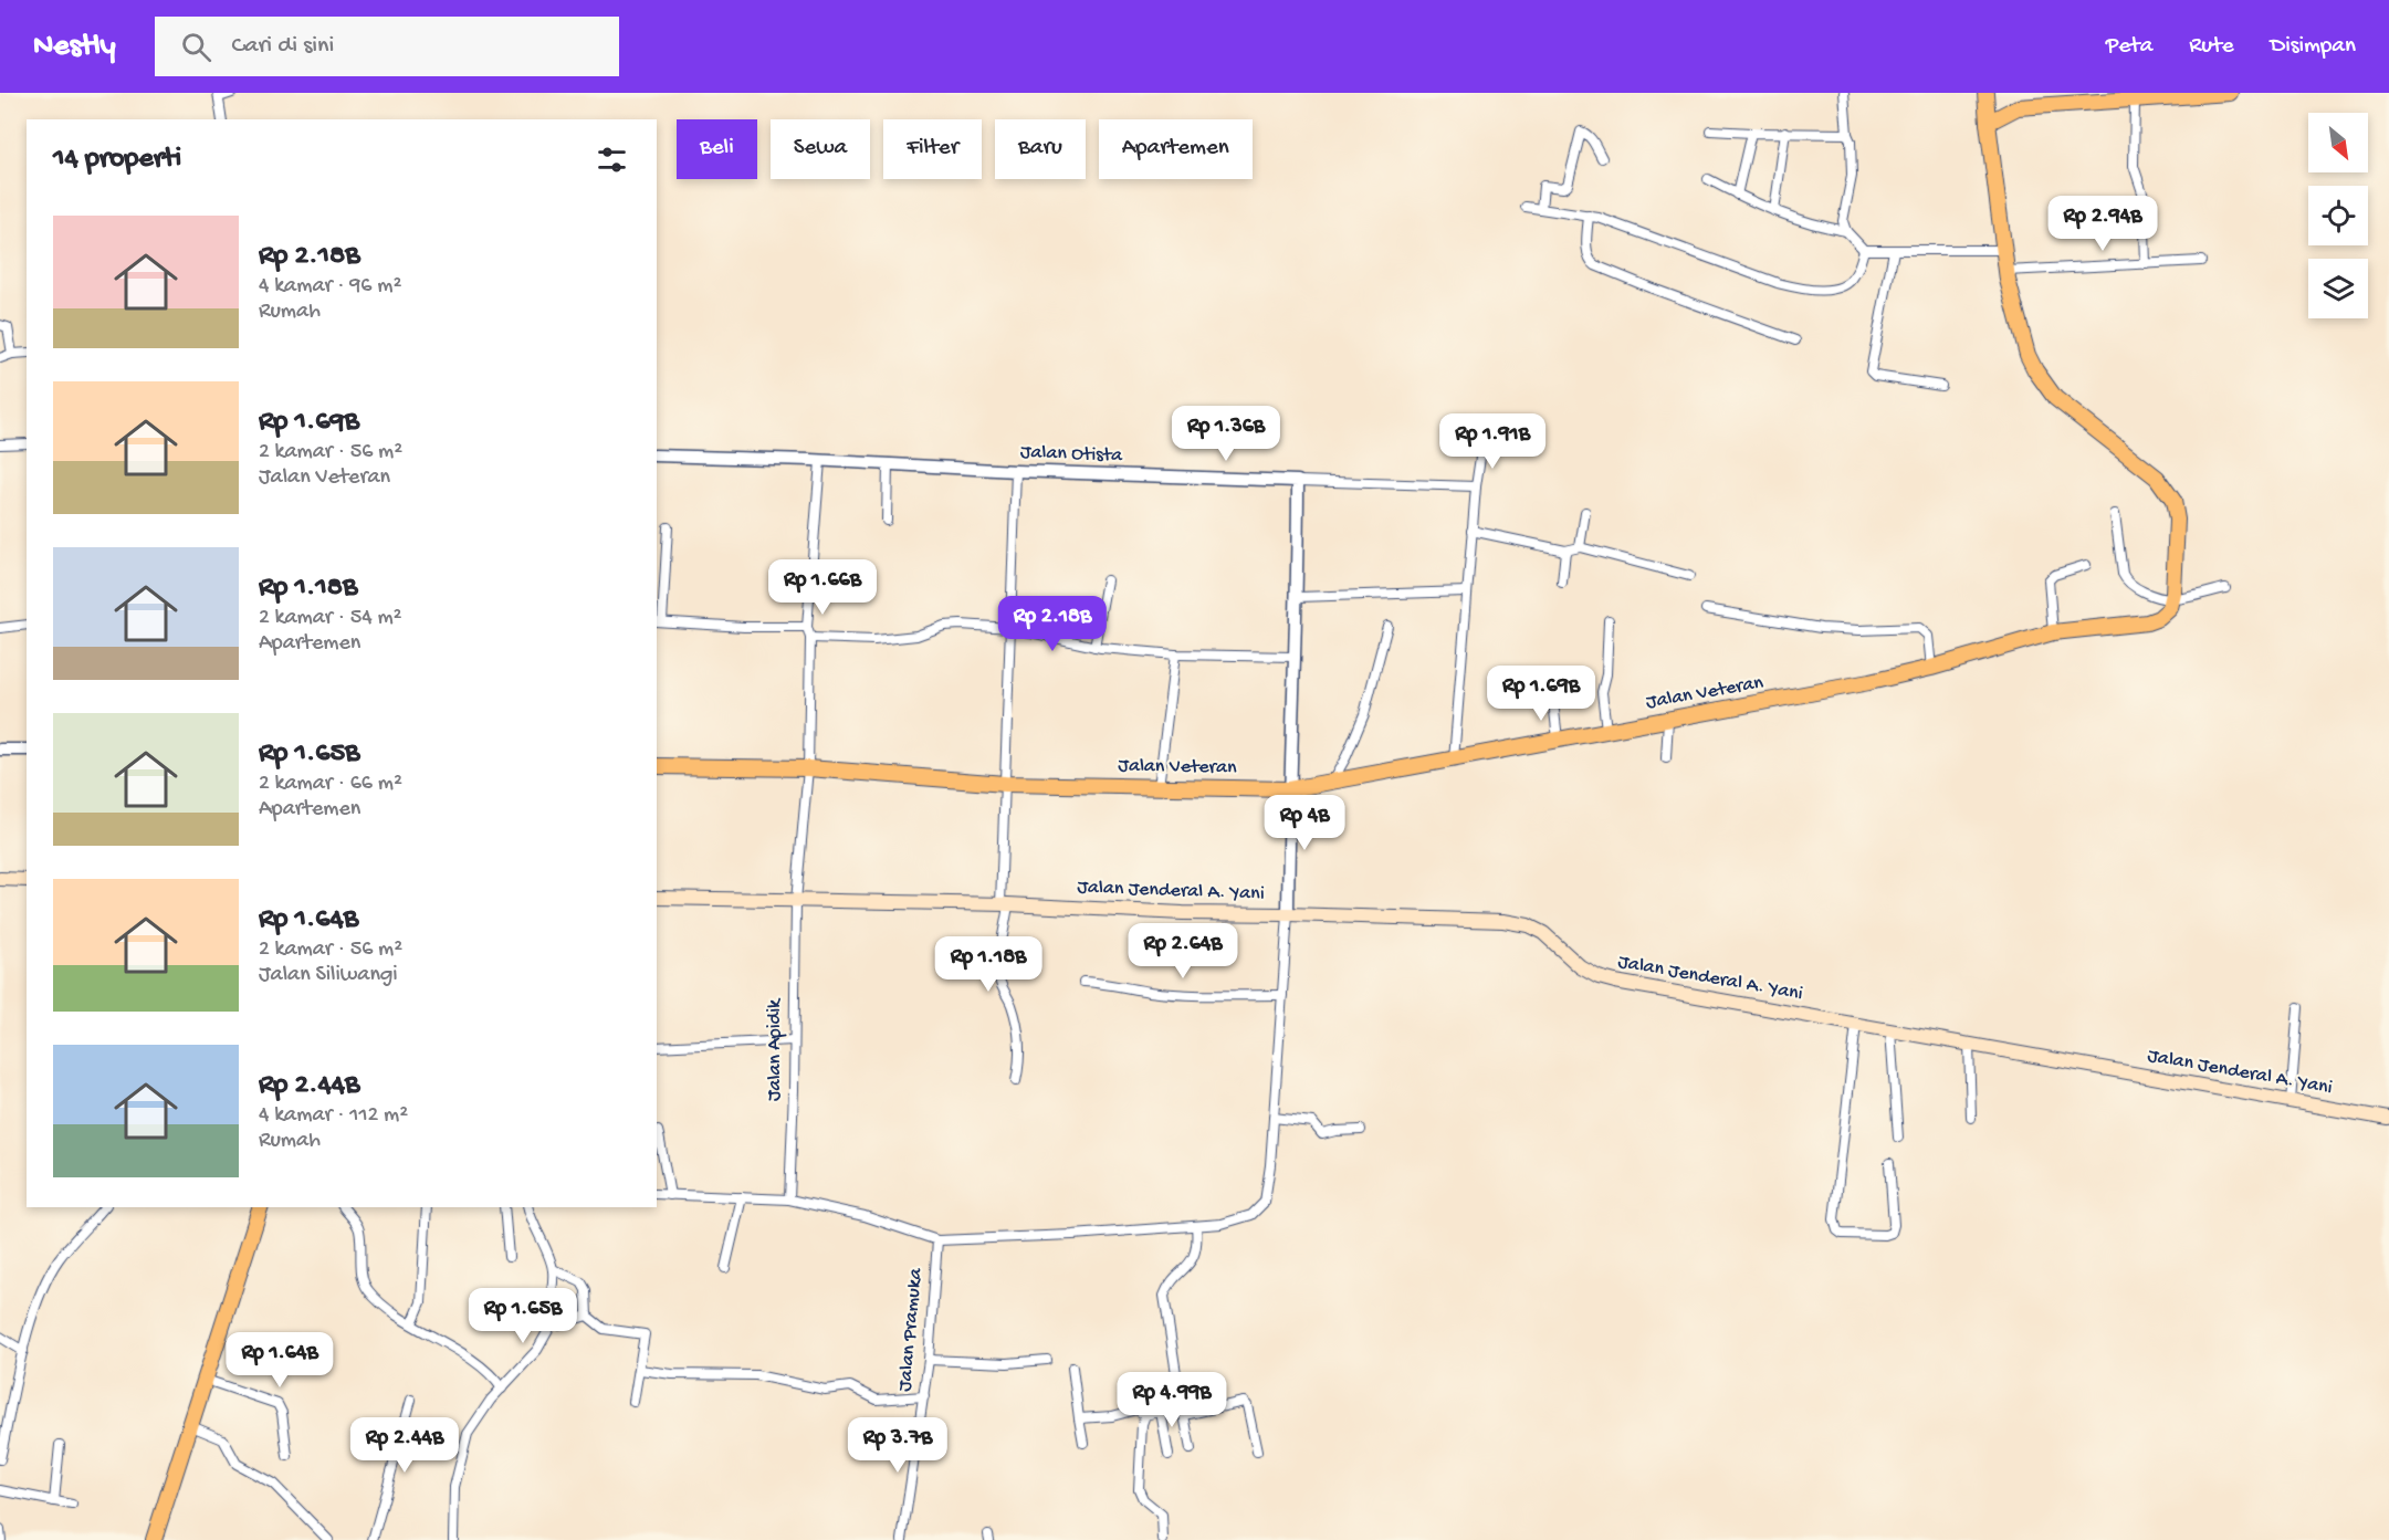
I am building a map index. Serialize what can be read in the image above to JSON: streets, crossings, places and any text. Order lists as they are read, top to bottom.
{
  "streets": {
    "main road": ["Jalan Veteran", "Jalan Jenderal A. Yani"],
    "street": ["Jalan Otista", "Jalan Apidik", "Jalan Pramuka"]
  },
  "crossings": [
    ["Jalan Veteran", "Jalan Apidik"],
    ["Jalan Jenderal A. Yani", "Jalan Apidik"]
  ],
  "north": "bottom right",
  "page": {
    "header": "Nestly",
    "search": "Cari di sini",
    "nav": ["Peta", "Rute", "Disimpan"],
    "chip": [
      "Beli",
      "Sewa",
      "Filter",
      "Baru",
      "Apartemen"
    ],
    "heading": "14 properti",
    "price": [
      "Rp 2.94B",
      "Rp 1.36B",
      "Rp 1.91B",
      "Rp 1.66B",
      "Rp 2.18B",
      "Rp 1.69B",
      "Rp 4B",
      "Rp 2.64B",
      "Rp 1.18B",
      "Rp 1.65B",
      "Rp 1.64B",
      "Rp 4.99B",
      "Rp 2.44B",
      "Rp 3.7B"
    ],
    "list": [
      {
        "name": "Rp 2.18B",
        "note": "4 kamar · 96 m² · Rumah"
      },
      {
        "name": "Rp 1.69B",
        "note": "2 kamar · 56 m² · Jalan Veteran"
      },
      {
        "name": "Rp 1.18B",
        "note": "2 kamar · 54 m² · Apartemen"
      },
      {
        "name": "Rp 1.65B",
        "note": "2 kamar · 66 m² · Apartemen"
      },
      {
        "name": "Rp 1.64B",
        "note": "2 kamar · 56 m² · Jalan Siliwangi"
      },
      {
        "name": "Rp 2.44B",
        "note": "4 kamar · 112 m² · Rumah"
      }
    ]
  }
}
